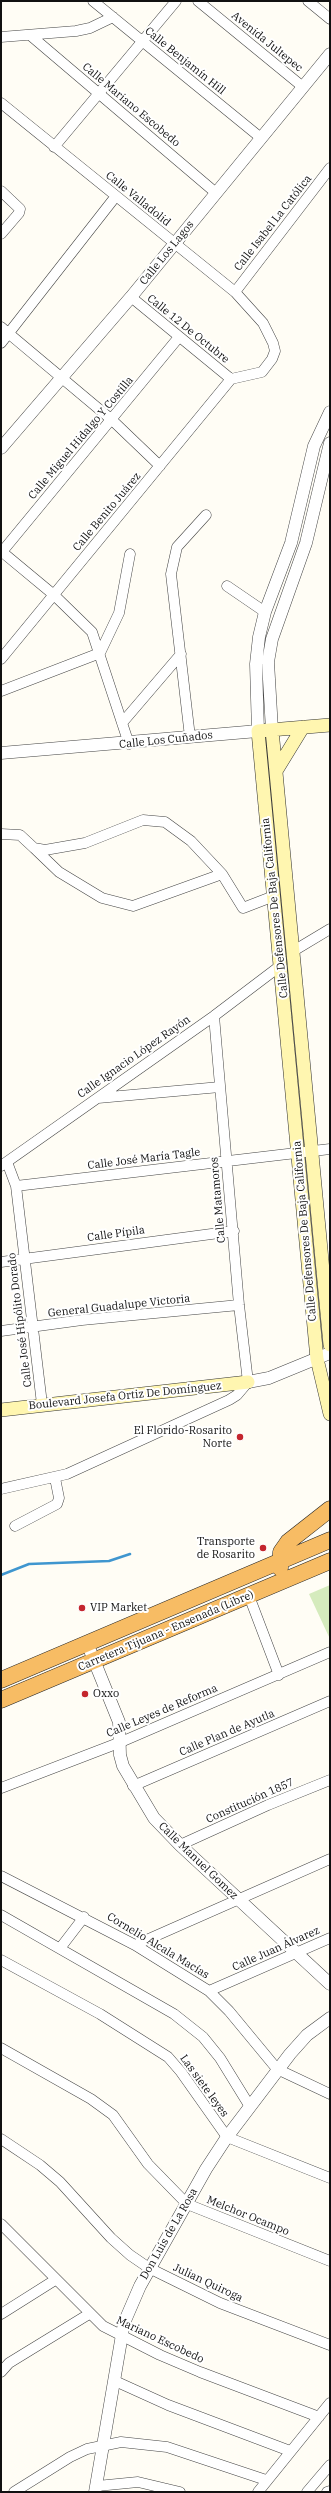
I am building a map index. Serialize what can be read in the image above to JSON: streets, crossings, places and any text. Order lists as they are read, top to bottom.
{
  "streets": {
    "highway": ["Carretera Tijuana - Ensenada (Libre)"],
    "main road": ["Calle Los Cuñados", "Calle Defensores De Baja California", "Boulevard Josefa Ortiz De Domínguez"],
    "street": [
      "Avenida Jultepec",
      "Calle Benjamín Hill",
      "Calle Mariano Escobedo",
      "Calle Valladolid",
      "Calle Isabel La Católica",
      "Calle Los Lagos",
      "Calle 12 De Octubre",
      "Calle Miguel Hidalgo Y Costilla",
      "Calle Benito Juárez",
      "Calle Ignacio López Rayón",
      "Calle José María Tagle",
      "Calle Matamoros",
      "Calle Pípila",
      "General Guadalupe Victoria",
      "Calle José Hipólito Dorado",
      "Calle Leyes de Reforma",
      "Calle Plan de Ayutla",
      "Constitución 1857",
      "Calle Manuel Gomez",
      "Cornelio Alcala Macías",
      "Calle Juan Álvarez",
      "Las siete leyes",
      "Melchor Ocampo",
      "Don Luis de La Rosa",
      "Julian Quiroga",
      "Mariano Escobedo"
    ]
  },
  "crossings": [
    ["Avenida Jultepec", "Calle Los Lagos"],
    ["Calle Benjamín Hill", "Calle Los Lagos"],
    ["Calle Mariano Escobedo", "Calle Los Lagos"],
    ["Calle Valladolid", "Calle Isabel La Católica"],
    ["Calle Valladolid", "Calle Los Lagos"],
    ["Calle Valladolid", "Calle 12 De Octubre"],
    ["Calle Valladolid", "Calle Benito Juárez"],
    ["Calle Los Lagos", "Calle 12 De Octubre"],
    ["Calle 12 De Octubre", "Calle Miguel Hidalgo Y Costilla"],
    ["Calle 12 De Octubre", "Calle Benito Juárez"],
    ["Calle Los Cuñados", "Calle Defensores De Baja California"],
    ["Calle Defensores De Baja California", "Calle Ignacio López Rayón"],
    ["Calle Defensores De Baja California", "Calle José María Tagle"],
    ["Calle Ignacio López Rayón", "Calle Matamoros"],
    ["Calle Ignacio López Rayón", "Calle José Hipólito Dorado"],
    ["Calle José María Tagle", "Calle Matamoros"],
    ["Calle José María Tagle", "Calle José Hipólito Dorado"],
    ["Calle Matamoros", "Calle Pípila"],
    ["Calle Matamoros", "General Guadalupe Victoria"],
    ["Calle Matamoros", "Boulevard Josefa Ortiz De Domínguez"],
    ["Calle Pípila", "Calle José Hipólito Dorado"],
    ["General Guadalupe Victoria", "Calle José Hipólito Dorado"],
    ["Calle José Hipólito Dorado", "Boulevard Josefa Ortiz De Domínguez"],
    ["Carretera Tijuana - Ensenada (Libre)", "Calle Manuel Gomez"],
    ["Calle Leyes de Reforma", "Calle Manuel Gomez"],
    ["Calle Plan de Ayutla", "Calle Manuel Gomez"],
    ["Constitución 1857", "Calle Manuel Gomez"],
    ["Calle Manuel Gomez", "Calle Juan Álvarez"],
    ["Cornelio Alcala Macías", "Calle Juan Álvarez"],
    ["Cornelio Alcala Macías", "Don Luis de La Rosa"],
    ["Las siete leyes", "Don Luis de La Rosa"],
    ["Melchor Ocampo", "Don Luis de La Rosa"],
    ["Don Luis de La Rosa", "Julian Quiroga"],
    ["Don Luis de La Rosa", "Mariano Escobedo"]
  ],
  "places": [
    "El Florido-Rosarito Norte",
    "Transporte de Rosarito",
    "VIP Market",
    "Oxxo"
  ]
}
